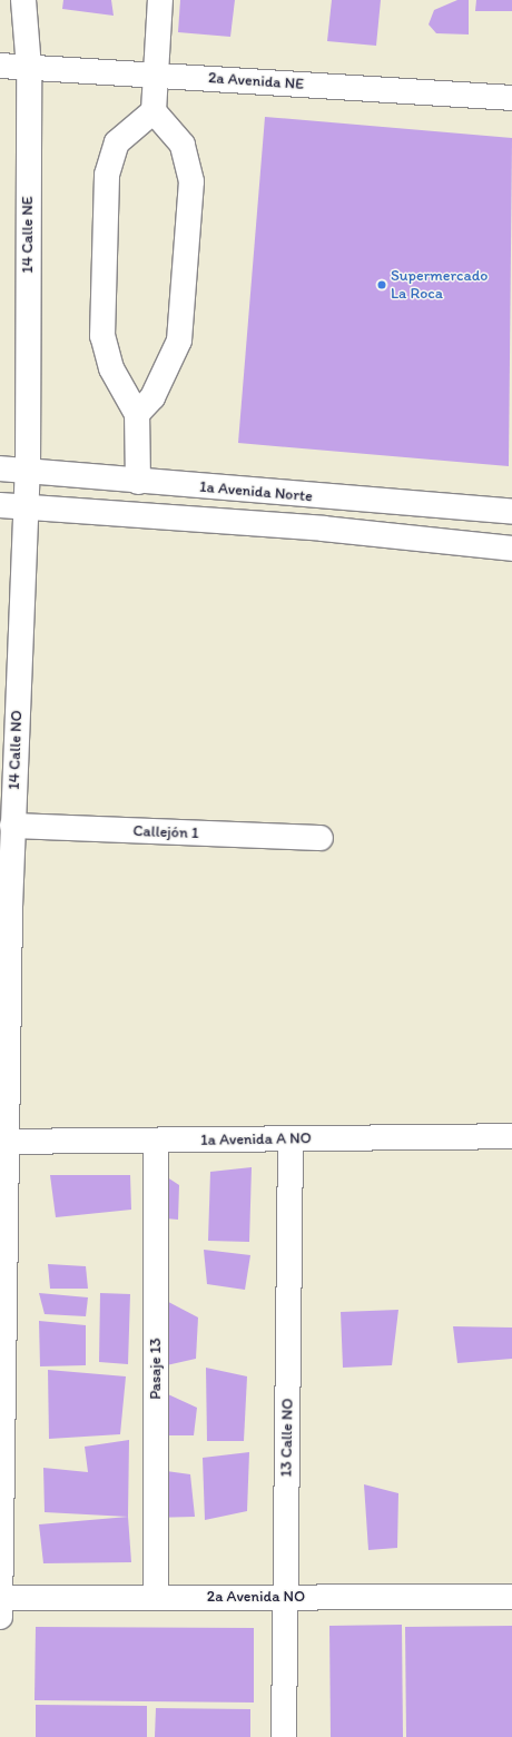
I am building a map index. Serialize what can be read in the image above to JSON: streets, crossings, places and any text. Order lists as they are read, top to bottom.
{
  "streets": {
    "street": [
      "2a Avenida NE",
      "14 Calle NE",
      "1a Avenida Norte",
      "14 Calle NO",
      "Callejón 1",
      "1a Avenida A NO",
      "Pasaje 13",
      "13 Calle NO",
      "2a Avenida NO"
    ]
  },
  "crossings": [
    ["2a Avenida NE", "14 Calle NE"],
    ["14 Calle NE", "1a Avenida Norte"],
    ["14 Calle NE", "14 Calle NO"],
    ["1a Avenida Norte", "14 Calle NO"],
    ["14 Calle NO", "Callejón 1"],
    ["14 Calle NO", "1a Avenida A NO"],
    ["14 Calle NO", "2a Avenida NO"],
    ["1a Avenida A NO", "Pasaje 13"],
    ["1a Avenida A NO", "13 Calle NO"],
    ["Pasaje 13", "2a Avenida NO"],
    ["13 Calle NO", "2a Avenida NO"]
  ],
  "places": ["Supermercado La Roca"]
}
